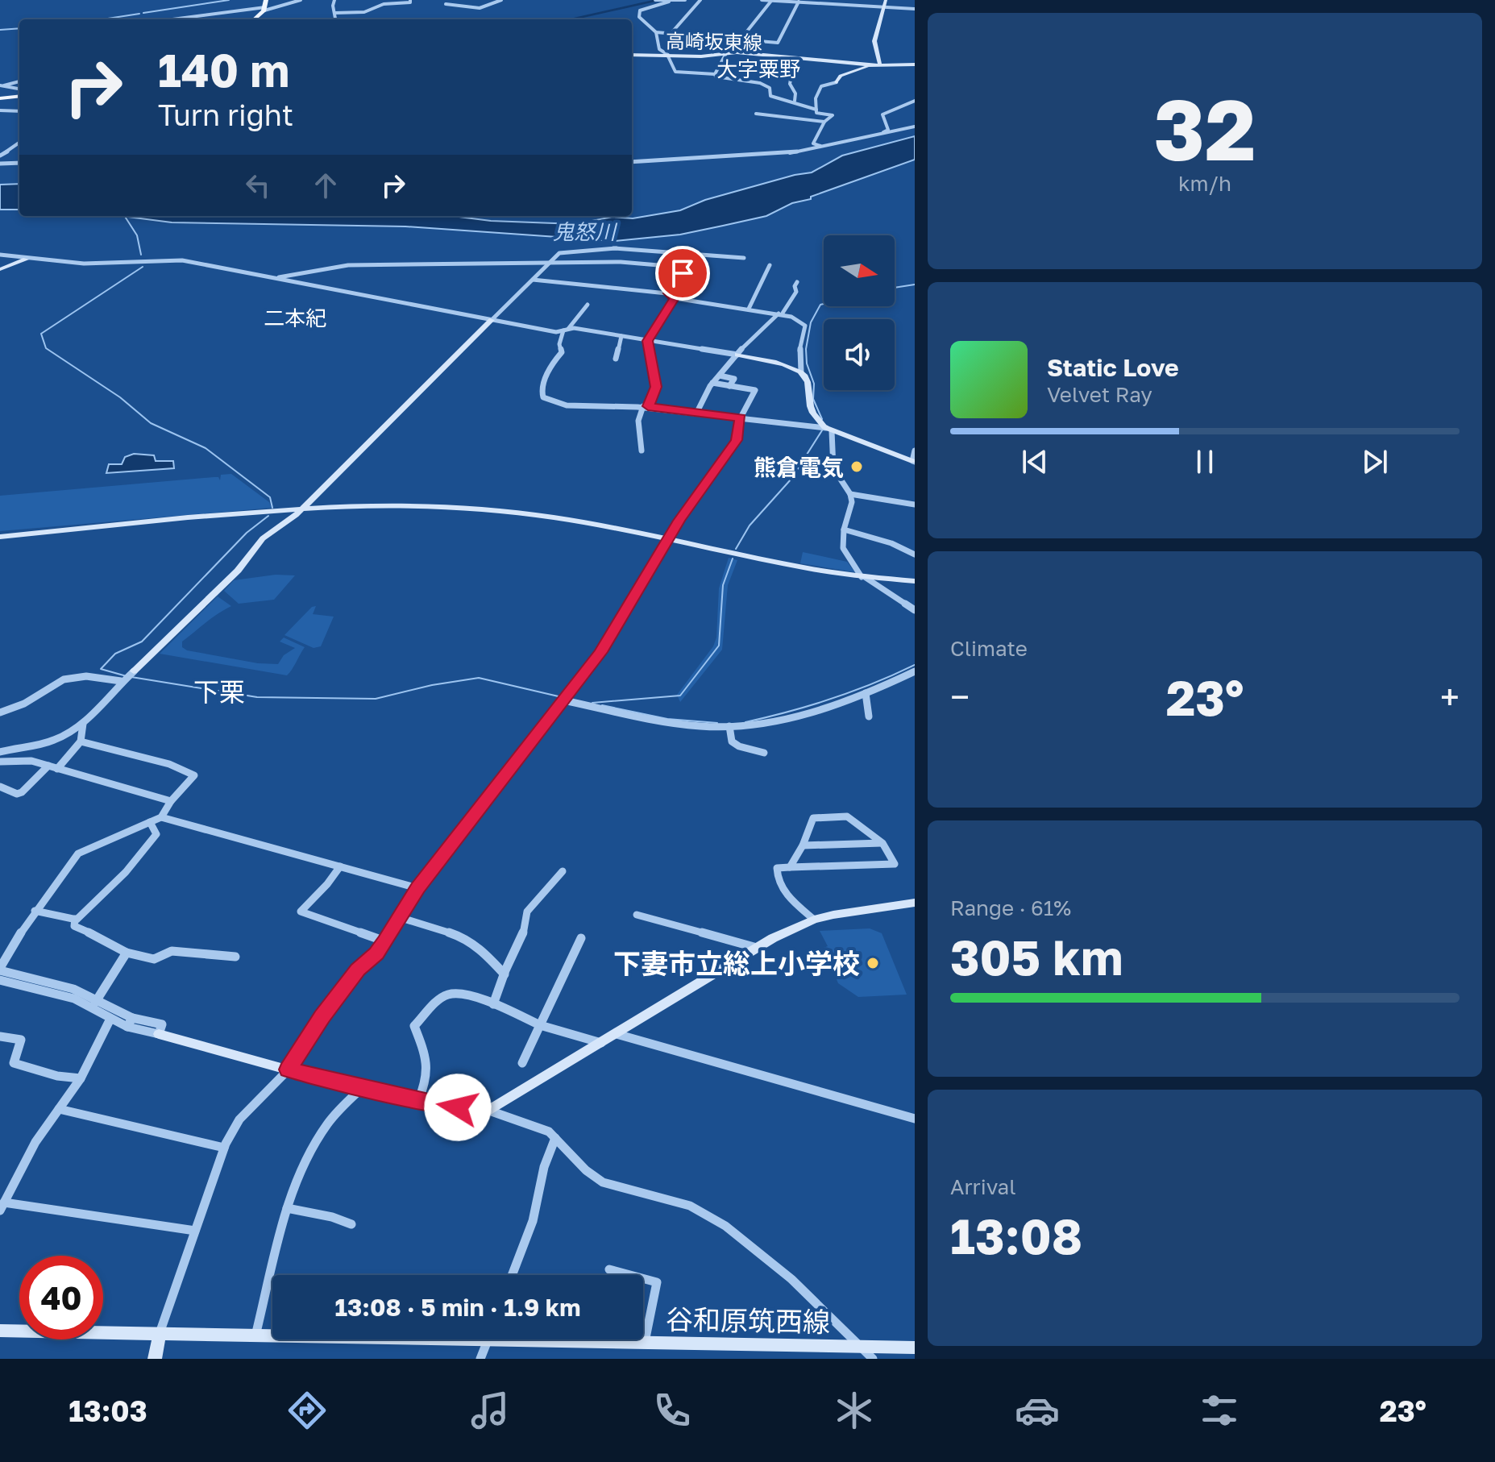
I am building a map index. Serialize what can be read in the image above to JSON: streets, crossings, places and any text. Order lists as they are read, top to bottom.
{
  "streets": {
    "street": ["高崎坂東線", "谷和原筑西線"]
  },
  "districts": ["大字粟野", "二本紀", "下栗"],
  "water": ["鬼怒川"],
  "places": ["熊倉電気", "下妻市立総上小学校"],
  "north": "right",
  "page": {
    "tile": [
      ["32", "km/h"],
      "Climate",
      ["Range · 61%", "305 km"],
      ["Arrival", "13:08"]
    ],
    "turn": ["140 m", "Turn right"],
    "song": ["Static Love", "Velvet Ray"],
    "heat": ["−", "23°", "+"],
    "limit": "40",
    "trip": "13:08 · 5 min · 1.9 km",
    "tabs": ["13:03", "23°"]
  }
}
